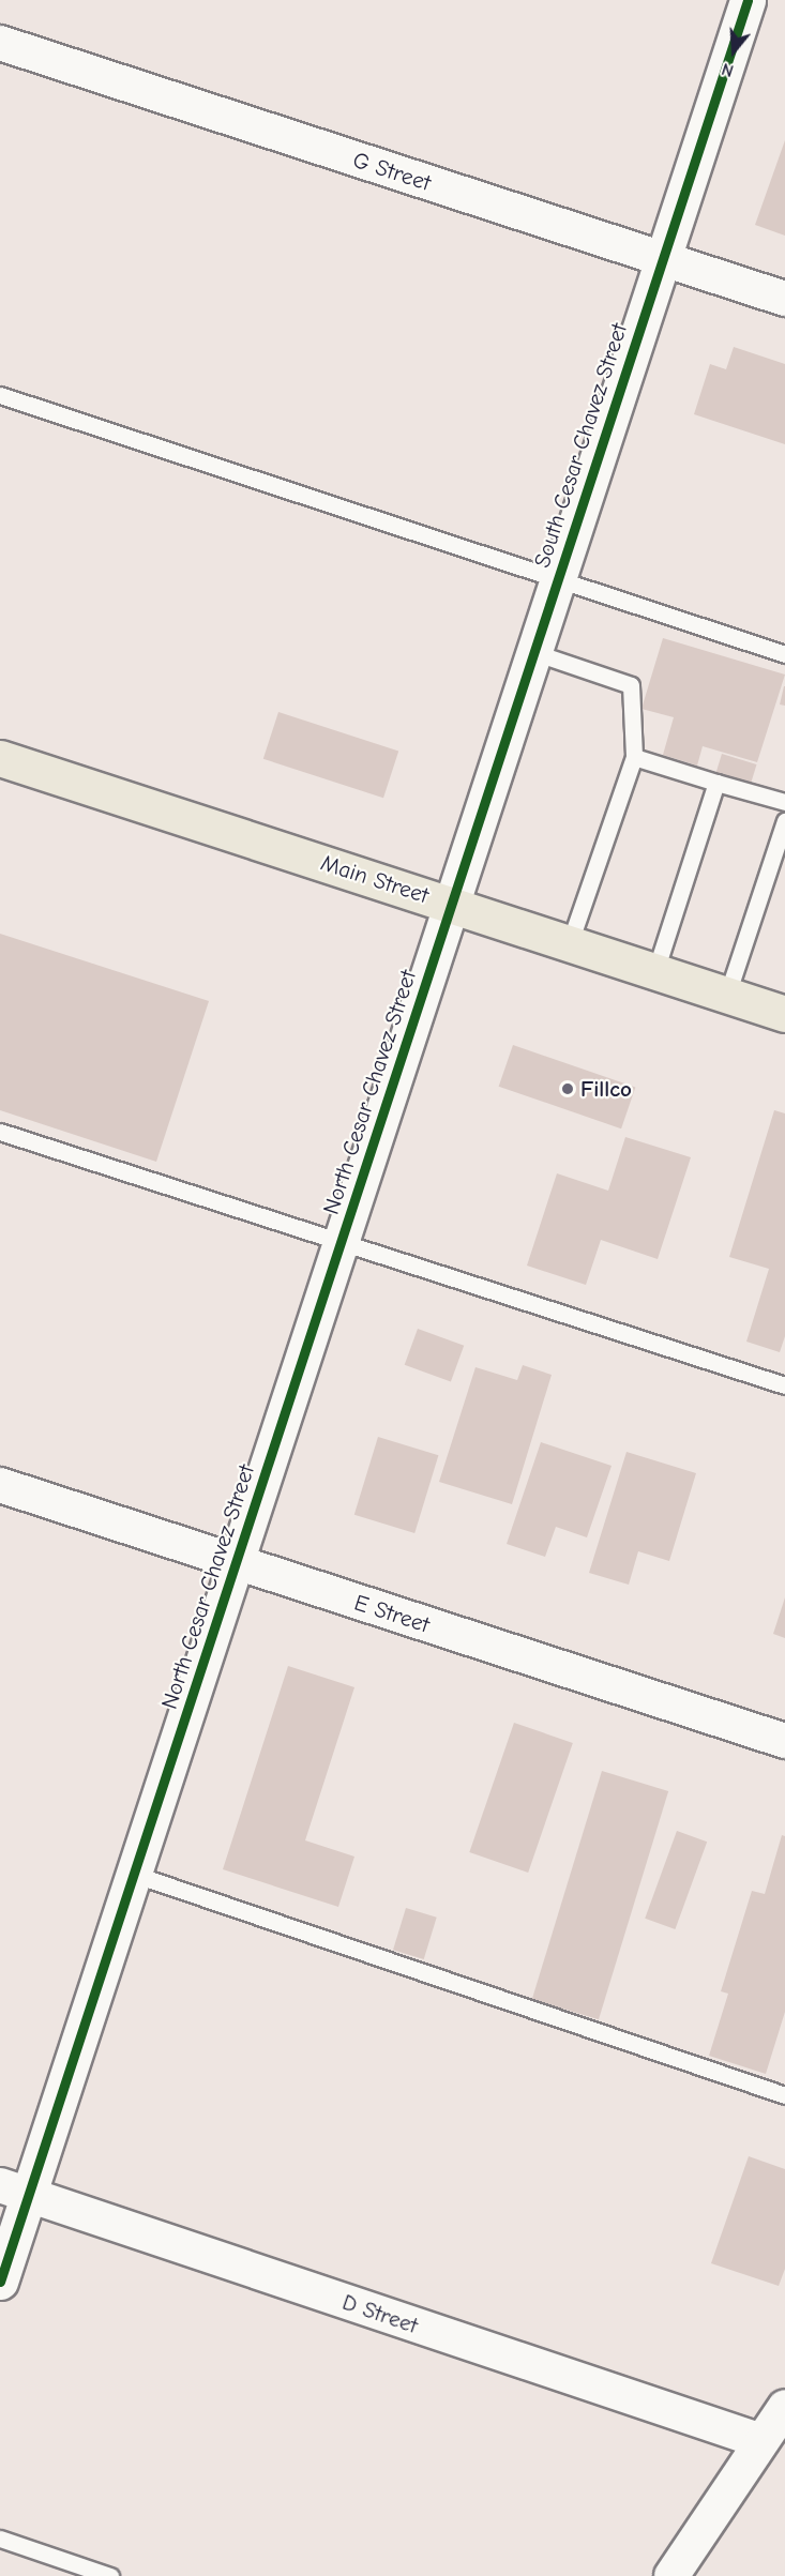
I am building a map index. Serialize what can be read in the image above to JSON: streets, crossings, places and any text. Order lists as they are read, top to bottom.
{
  "streets": {
    "main road": ["Main Street"],
    "street": [
      "G Street",
      "South Cesar Chavez Street",
      "North Cesar Chavez Street",
      "E Street",
      "D Street"
    ]
  },
  "crossings": [
    ["G Street", "South Cesar Chavez Street"],
    ["South Cesar Chavez Street", "Main Street"],
    ["South Cesar Chavez Street", "North Cesar Chavez Street"],
    ["Main Street", "North Cesar Chavez Street"],
    ["North Cesar Chavez Street", "E Street"],
    ["North Cesar Chavez Street", "D Street"]
  ],
  "places": ["Fillco"],
  "north": "bottom"
}
